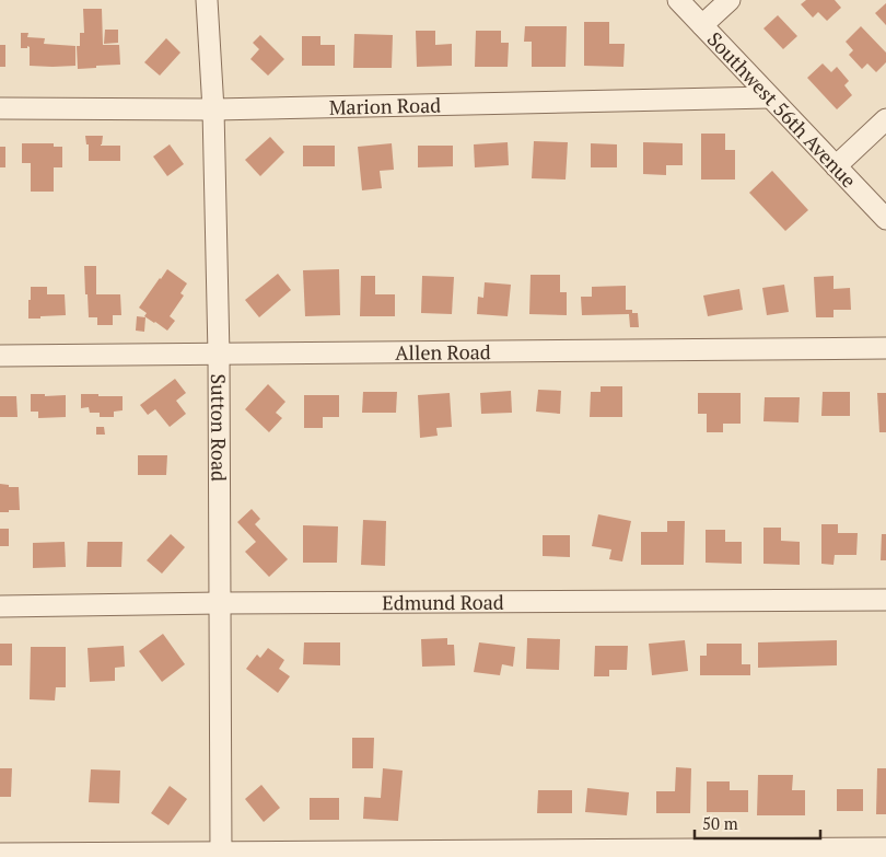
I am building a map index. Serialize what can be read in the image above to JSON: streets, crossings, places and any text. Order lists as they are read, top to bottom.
{
  "streets": {
    "street": [
      "Marion Road",
      "Southwest 56th Avenue",
      "Allen Road",
      "Sutton Road",
      "Edmund Road"
    ]
  },
  "crossings": [
    ["Marion Road", "Southwest 56th Avenue"],
    ["Marion Road", "Sutton Road"],
    ["Allen Road", "Sutton Road"],
    ["Sutton Road", "Edmund Road"]
  ],
  "scale_bar": "50 m"
}
